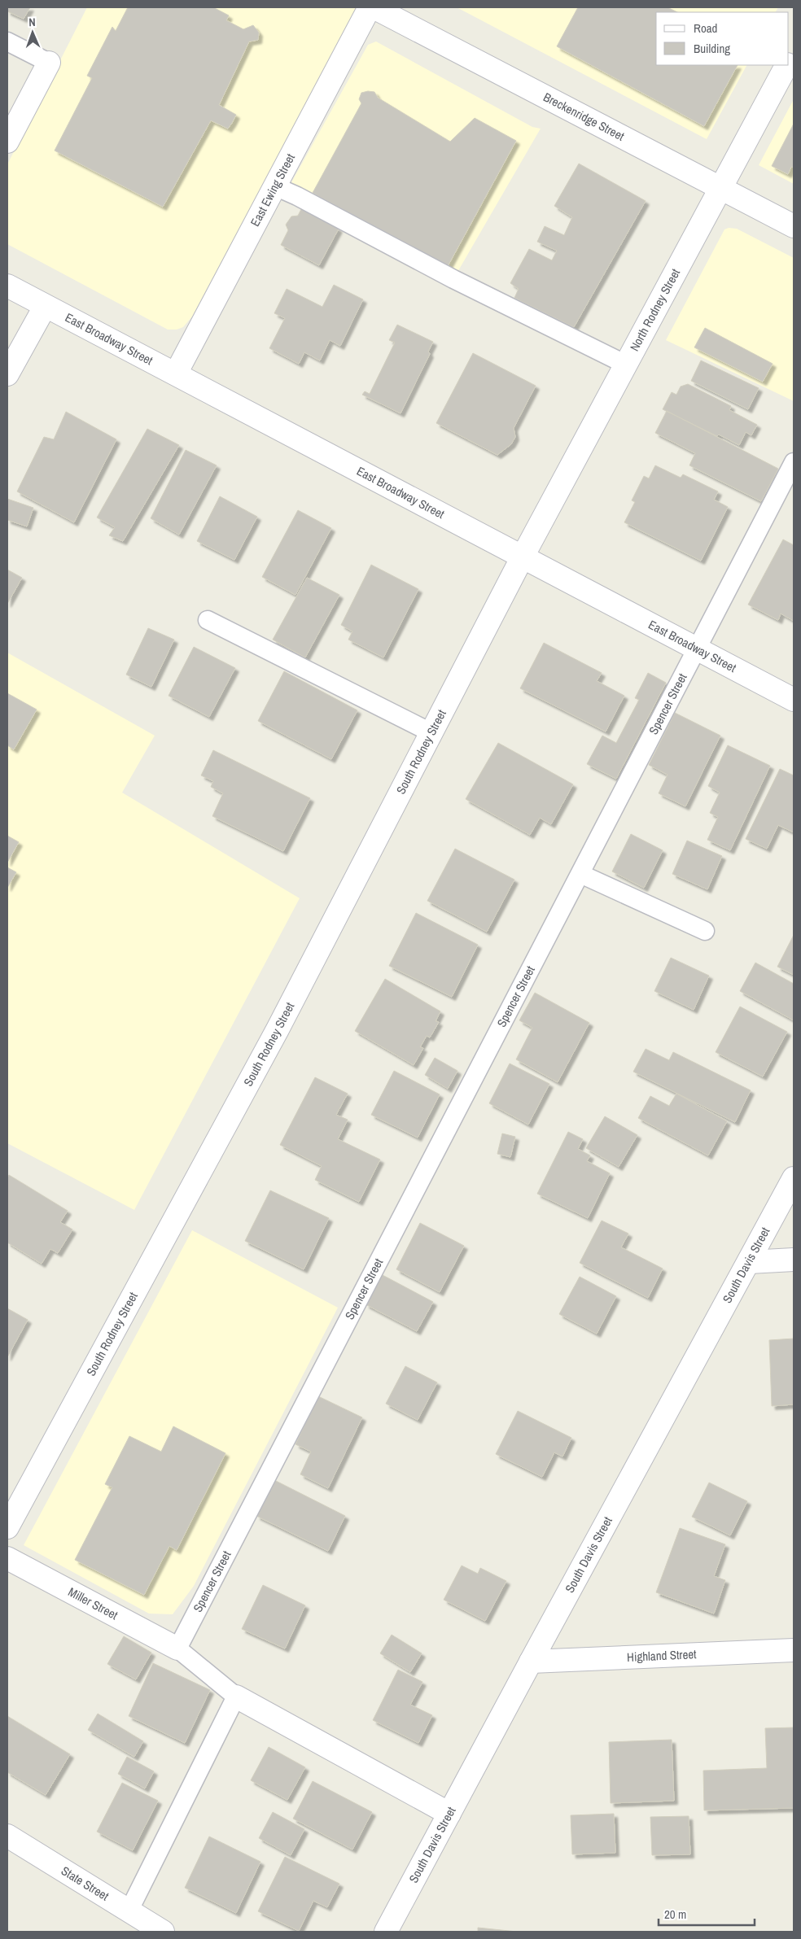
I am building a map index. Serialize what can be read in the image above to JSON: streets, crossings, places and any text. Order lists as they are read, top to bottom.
{
  "streets": {
    "street": [
      "Breckenridge Street",
      "East Ewing Street",
      "North Rodney Street",
      "East Broadway Street",
      "South Rodney Street",
      "South Davis Street",
      "Miller Street",
      "Highland Street",
      "State Street"
    ],
    "lane": ["Spencer Street"]
  },
  "crossings": [
    ["Breckenridge Street", "North Rodney Street"],
    ["East Ewing Street", "East Broadway Street"],
    ["North Rodney Street", "East Broadway Street"],
    ["North Rodney Street", "South Rodney Street"],
    ["East Broadway Street", "Spencer Street"],
    ["East Broadway Street", "South Rodney Street"],
    ["Spencer Street", "Miller Street"],
    ["South Davis Street", "Highland Street"]
  ],
  "legend": ["Road", "Building"],
  "scale_bar": "20 m",
  "north": "top"
}
